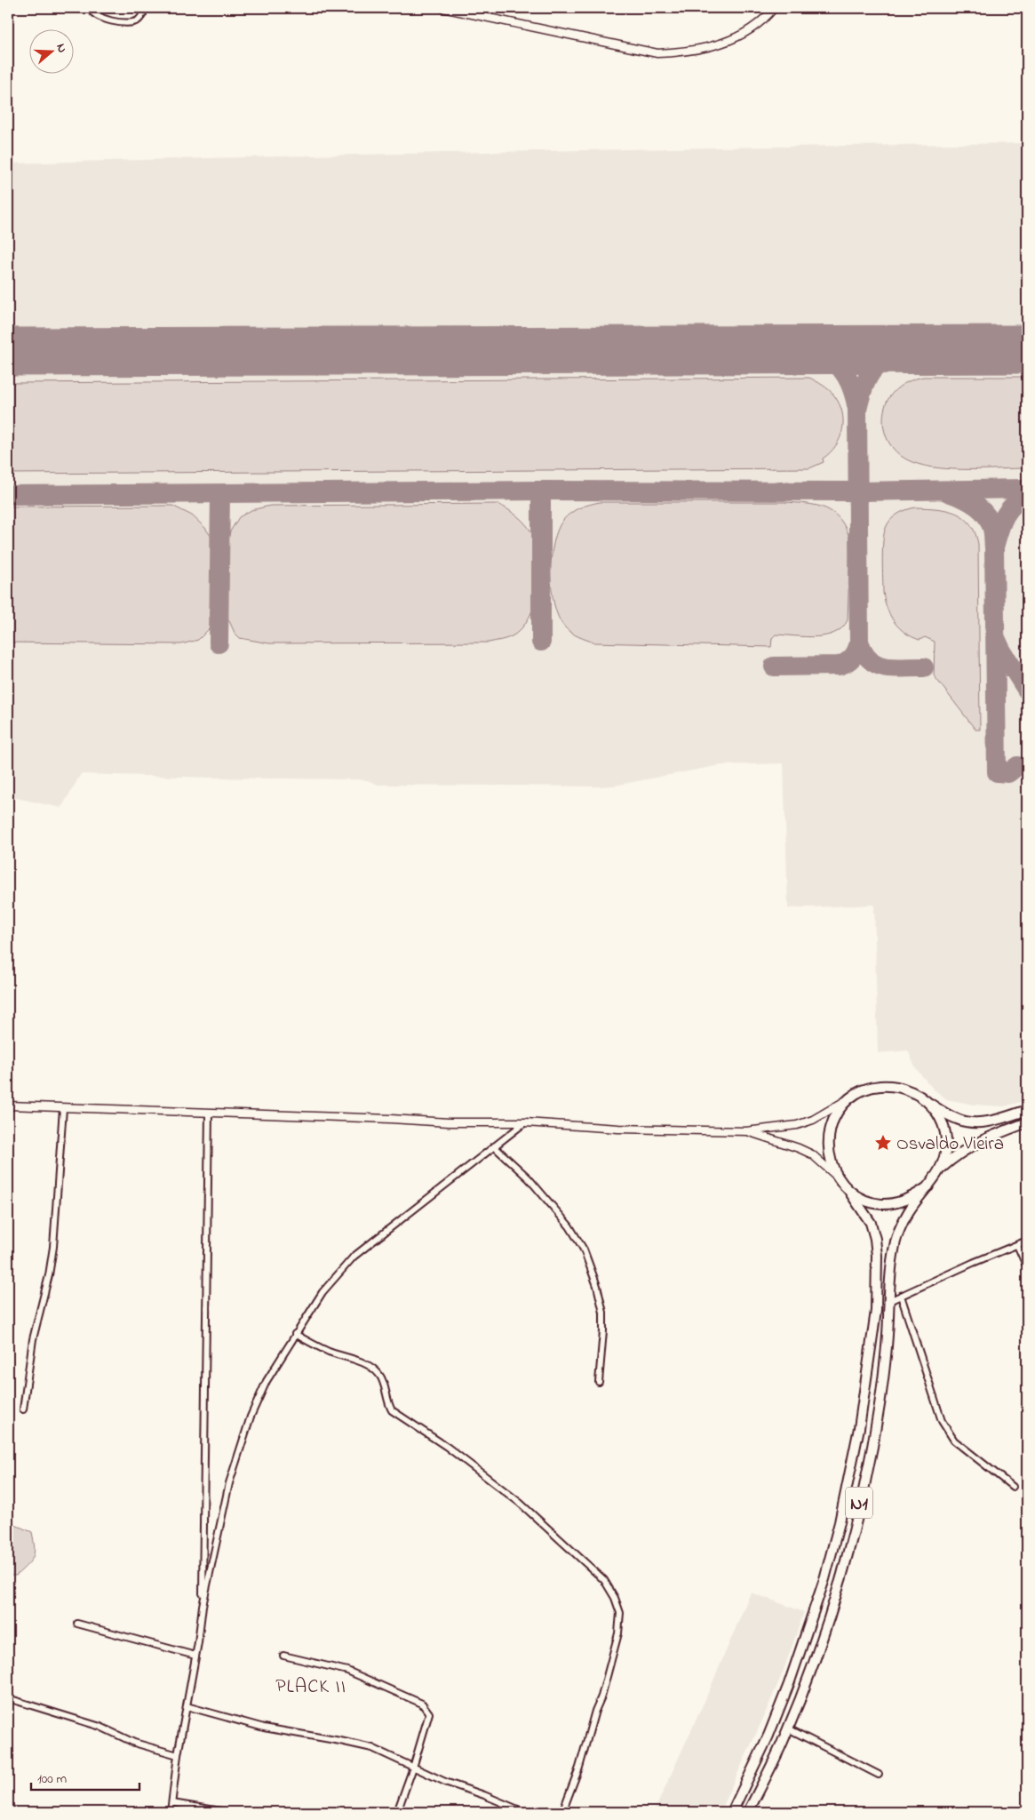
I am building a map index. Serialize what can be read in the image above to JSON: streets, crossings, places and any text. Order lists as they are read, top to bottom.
{
  "streets": {
    "main road": ["N1"]
  },
  "districts": ["PLACK II"],
  "places": {
    "place": ["Osvaldo Vieira"]
  },
  "scale_bar": "100 m",
  "north": "right"
}
